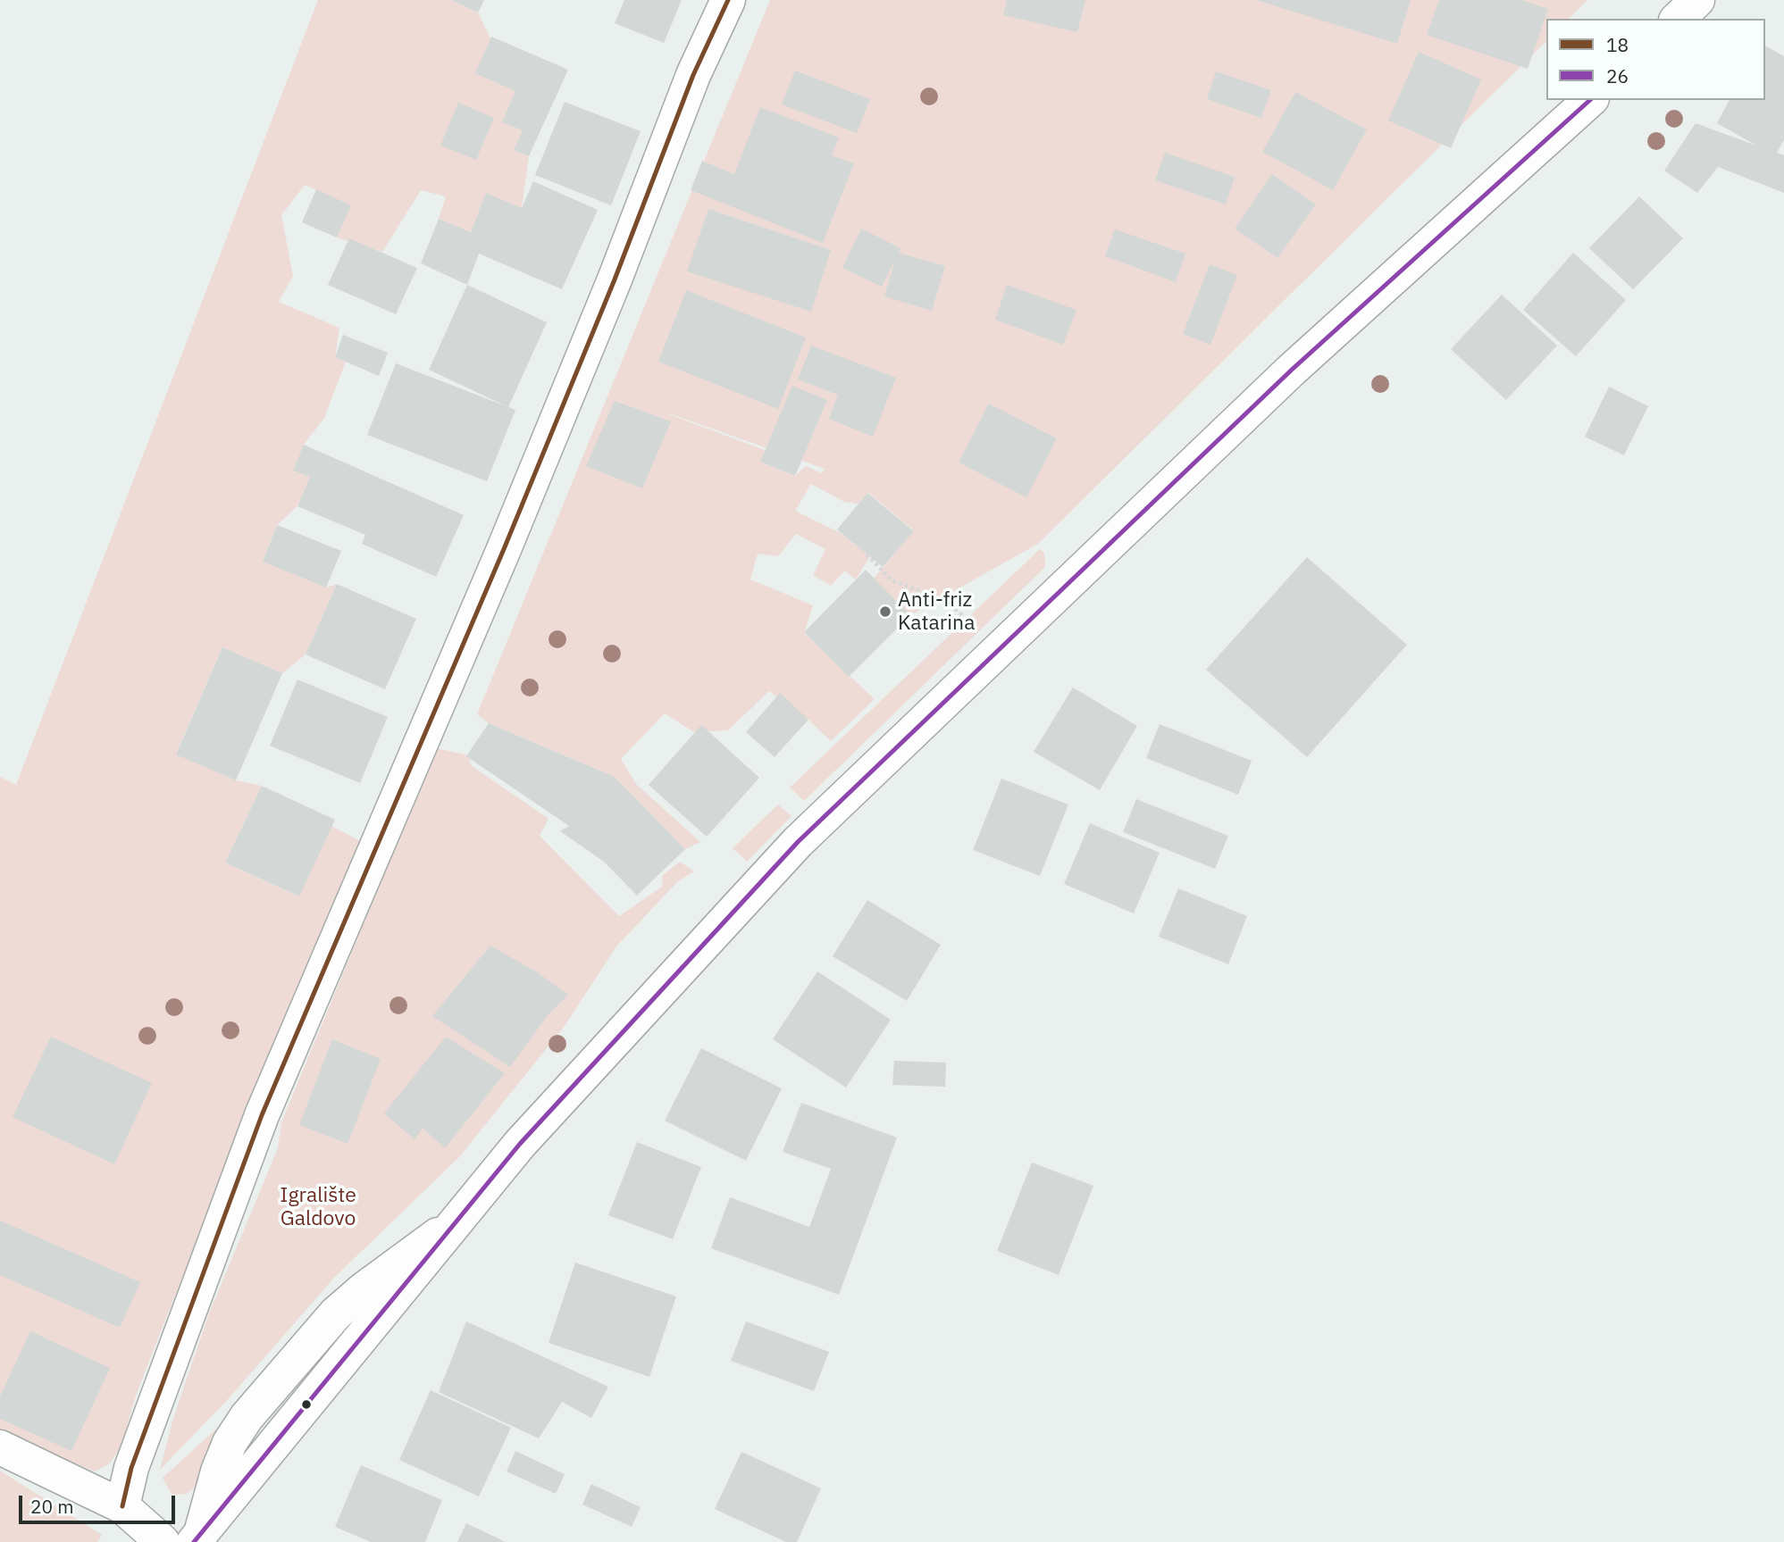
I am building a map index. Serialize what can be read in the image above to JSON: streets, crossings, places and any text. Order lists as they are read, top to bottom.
{
  "parks": ["Igralište Galdovo"],
  "places": ["Anti-friz Katarina"],
  "lines": ["transit line 18", "transit line 26"],
  "legend": ["18", "26"],
  "scale_bar": "20 m"
}
